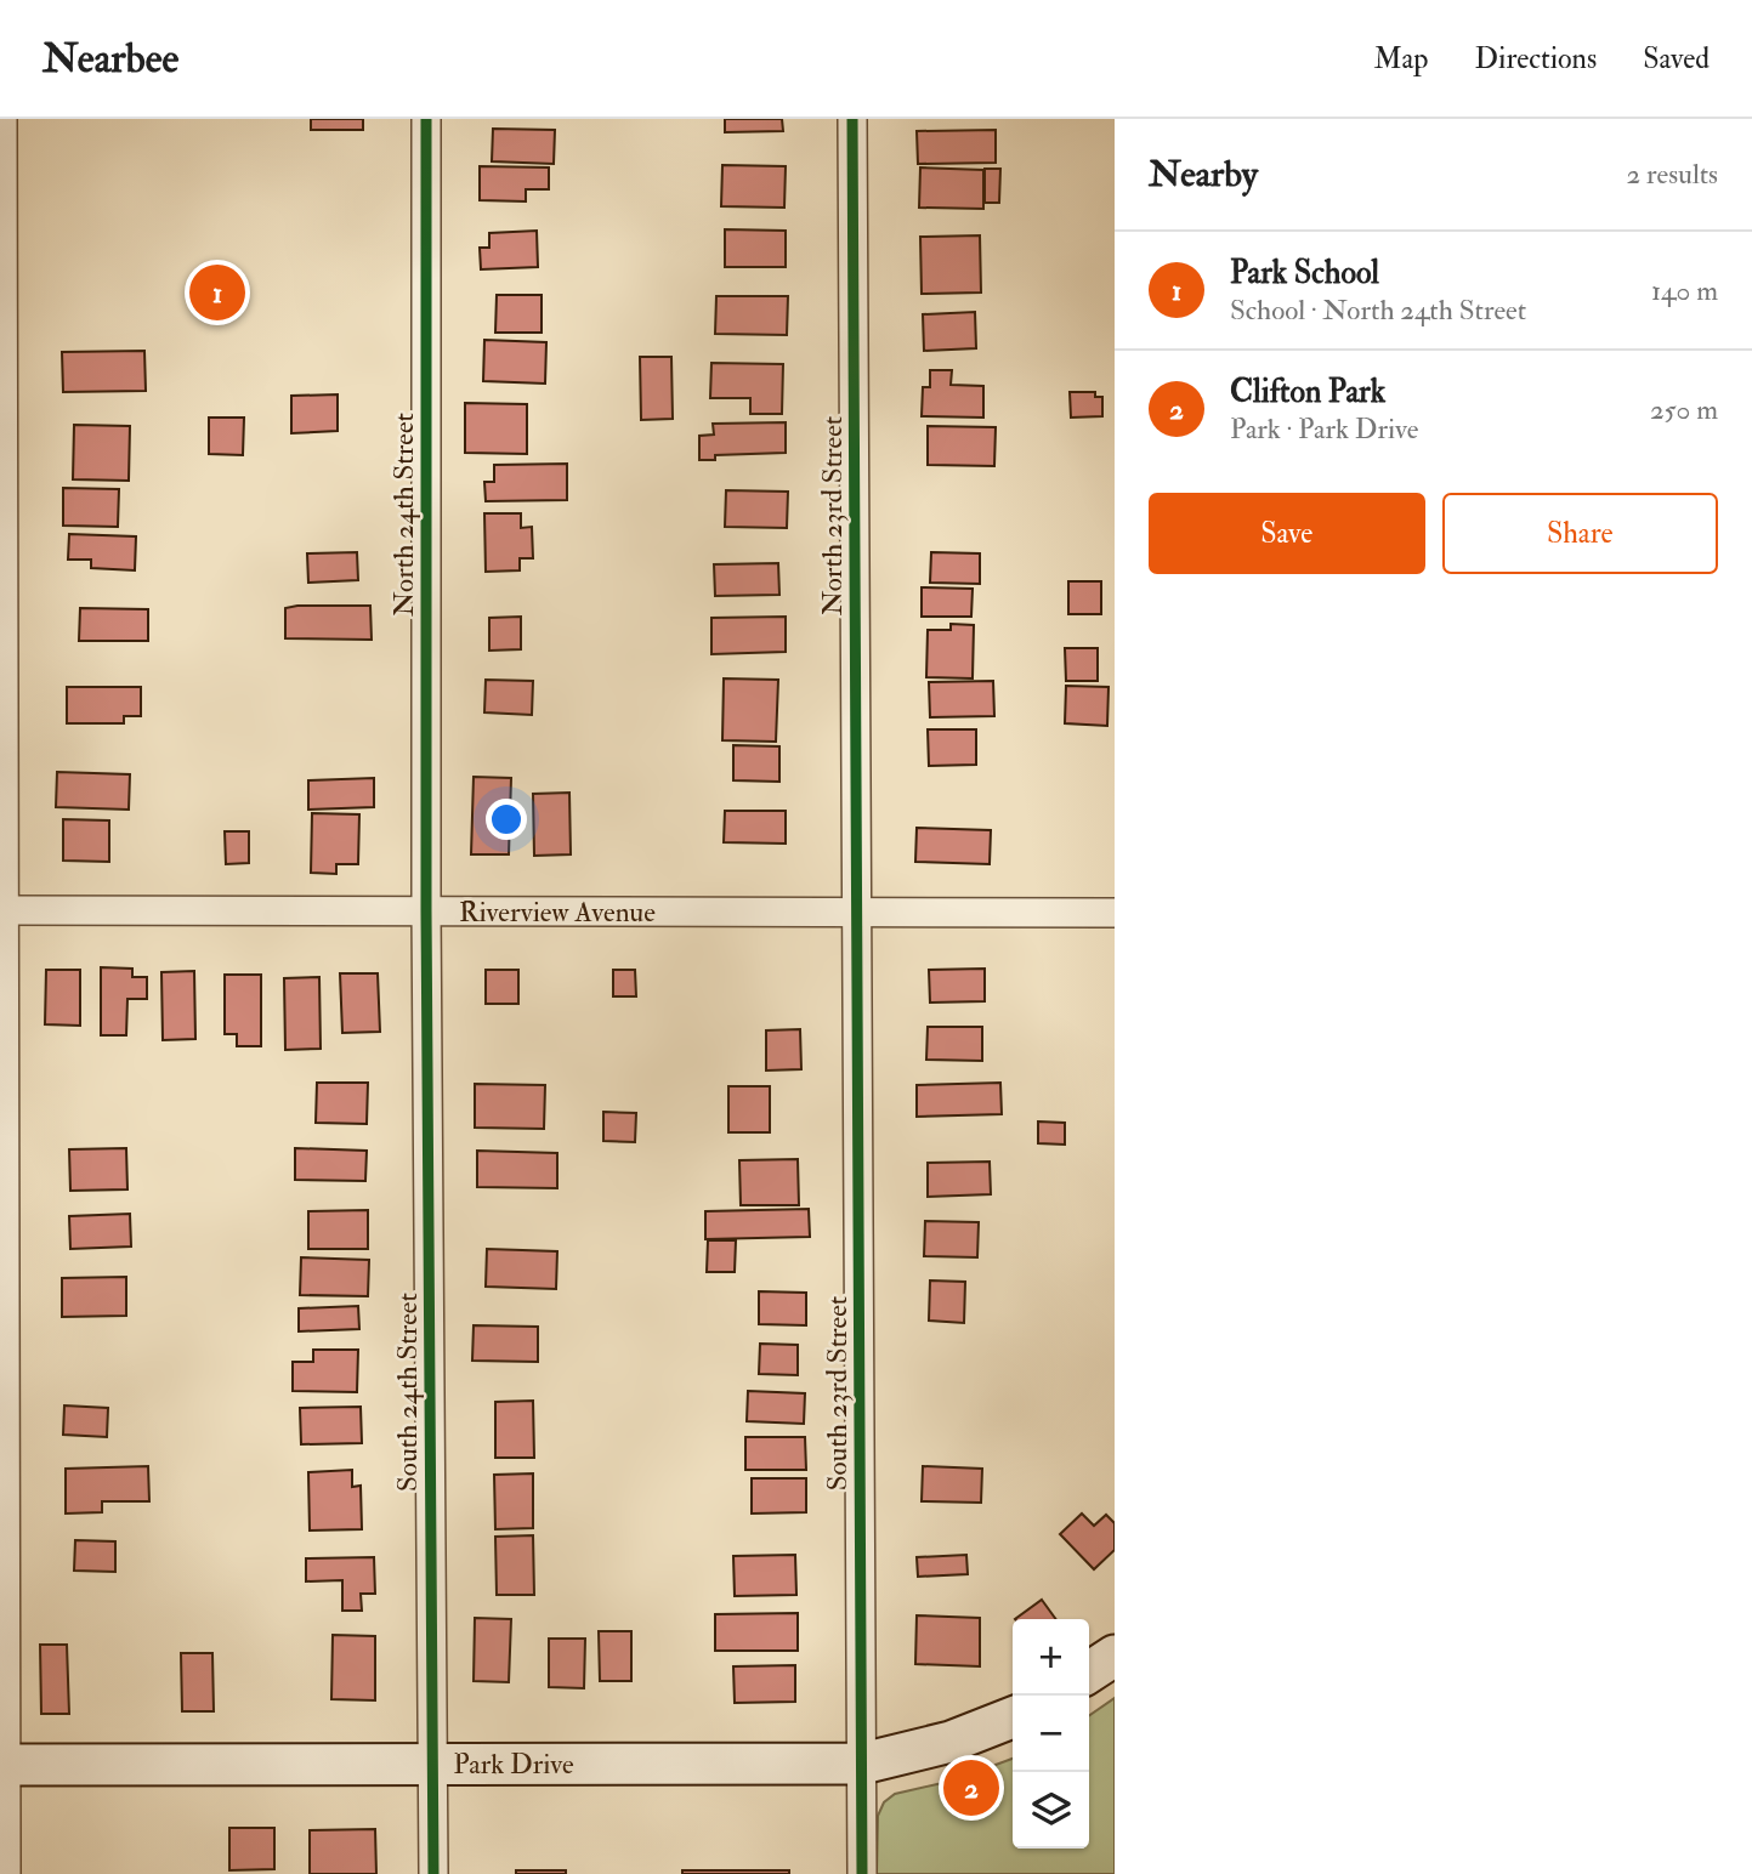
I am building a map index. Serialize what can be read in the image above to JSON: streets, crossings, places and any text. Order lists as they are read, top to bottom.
{
  "streets": {
    "main road": ["Park Drive"],
    "street": [
      "North 24th Street",
      "North 23rd Street",
      "Riverview Avenue",
      "South 24th Street",
      "South 23rd Street"
    ]
  },
  "crossings": [
    ["North 24th Street", "Riverview Avenue"],
    ["North 24th Street", "South 24th Street"],
    ["North 23rd Street", "Riverview Avenue"],
    ["North 23rd Street", "South 23rd Street"],
    ["Riverview Avenue", "South 24th Street"],
    ["Riverview Avenue", "South 23rd Street"],
    ["South 24th Street", "Park Drive"],
    ["South 23rd Street", "Park Drive"]
  ],
  "page": {
    "header": "Nearbee",
    "nav": ["Map", "Directions", "Saved"],
    "heading": ["Nearby", "2 results"],
    "list": [
      {
        "mark": "1",
        "name": "Park School",
        "note": "School · North 24th Street",
        "value": "140 m"
      },
      {
        "mark": "2",
        "name": "Clifton Park",
        "note": "Park · Park Drive",
        "value": "250 m"
      }
    ],
    "pins": ["1", "2"],
    "buttons": ["Save", "Share"],
    "map_buttons": ["+", "−"]
  }
}
